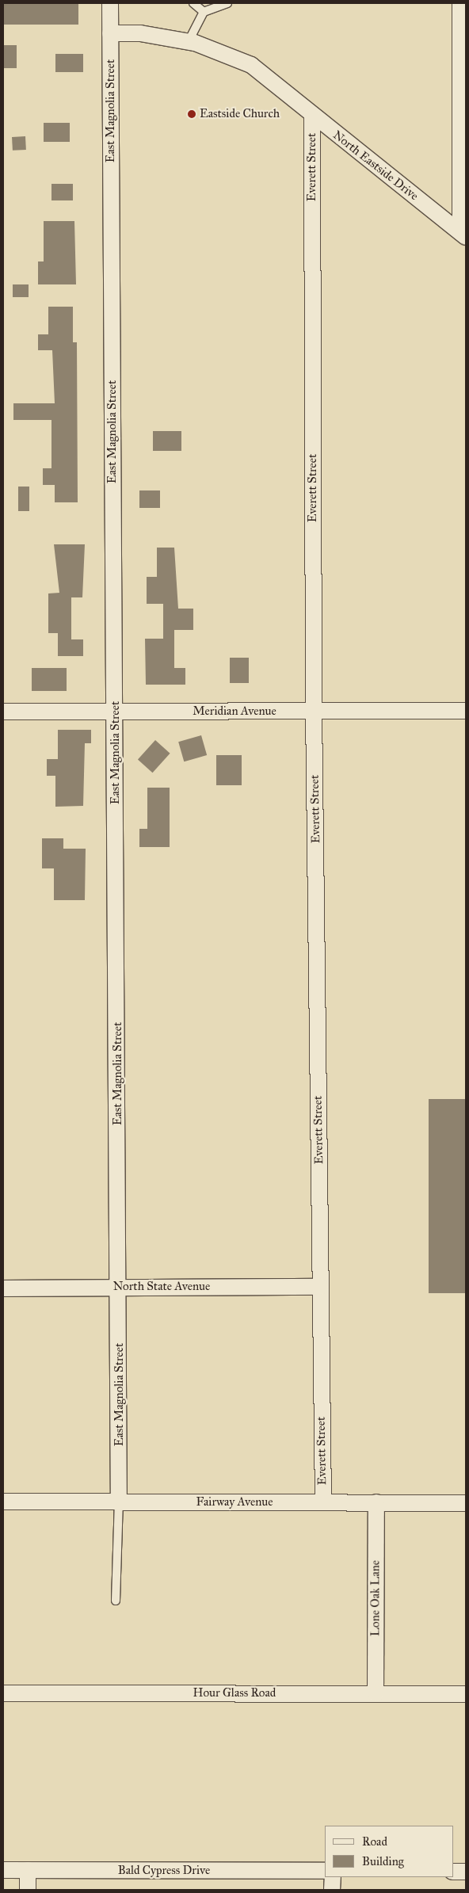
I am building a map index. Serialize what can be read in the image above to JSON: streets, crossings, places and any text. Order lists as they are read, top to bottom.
{
  "streets": {
    "street": [
      "East Magnolia Street",
      "North Eastside Drive",
      "Everett Street",
      "Meridian Avenue",
      "North State Avenue",
      "Fairway Avenue",
      "Lone Oak Lane",
      "Hour Glass Road",
      "Bald Cypress Drive"
    ]
  },
  "crossings": [
    ["East Magnolia Street", "North Eastside Drive"],
    ["East Magnolia Street", "Meridian Avenue"],
    ["East Magnolia Street", "North State Avenue"],
    ["East Magnolia Street", "Fairway Avenue"],
    ["North Eastside Drive", "Everett Street"],
    ["Everett Street", "Meridian Avenue"],
    ["Everett Street", "North State Avenue"],
    ["Everett Street", "Fairway Avenue"],
    ["Fairway Avenue", "Lone Oak Lane"],
    ["Lone Oak Lane", "Hour Glass Road"]
  ],
  "places": ["Eastside Church"],
  "legend": ["Road", "Building"]
}
